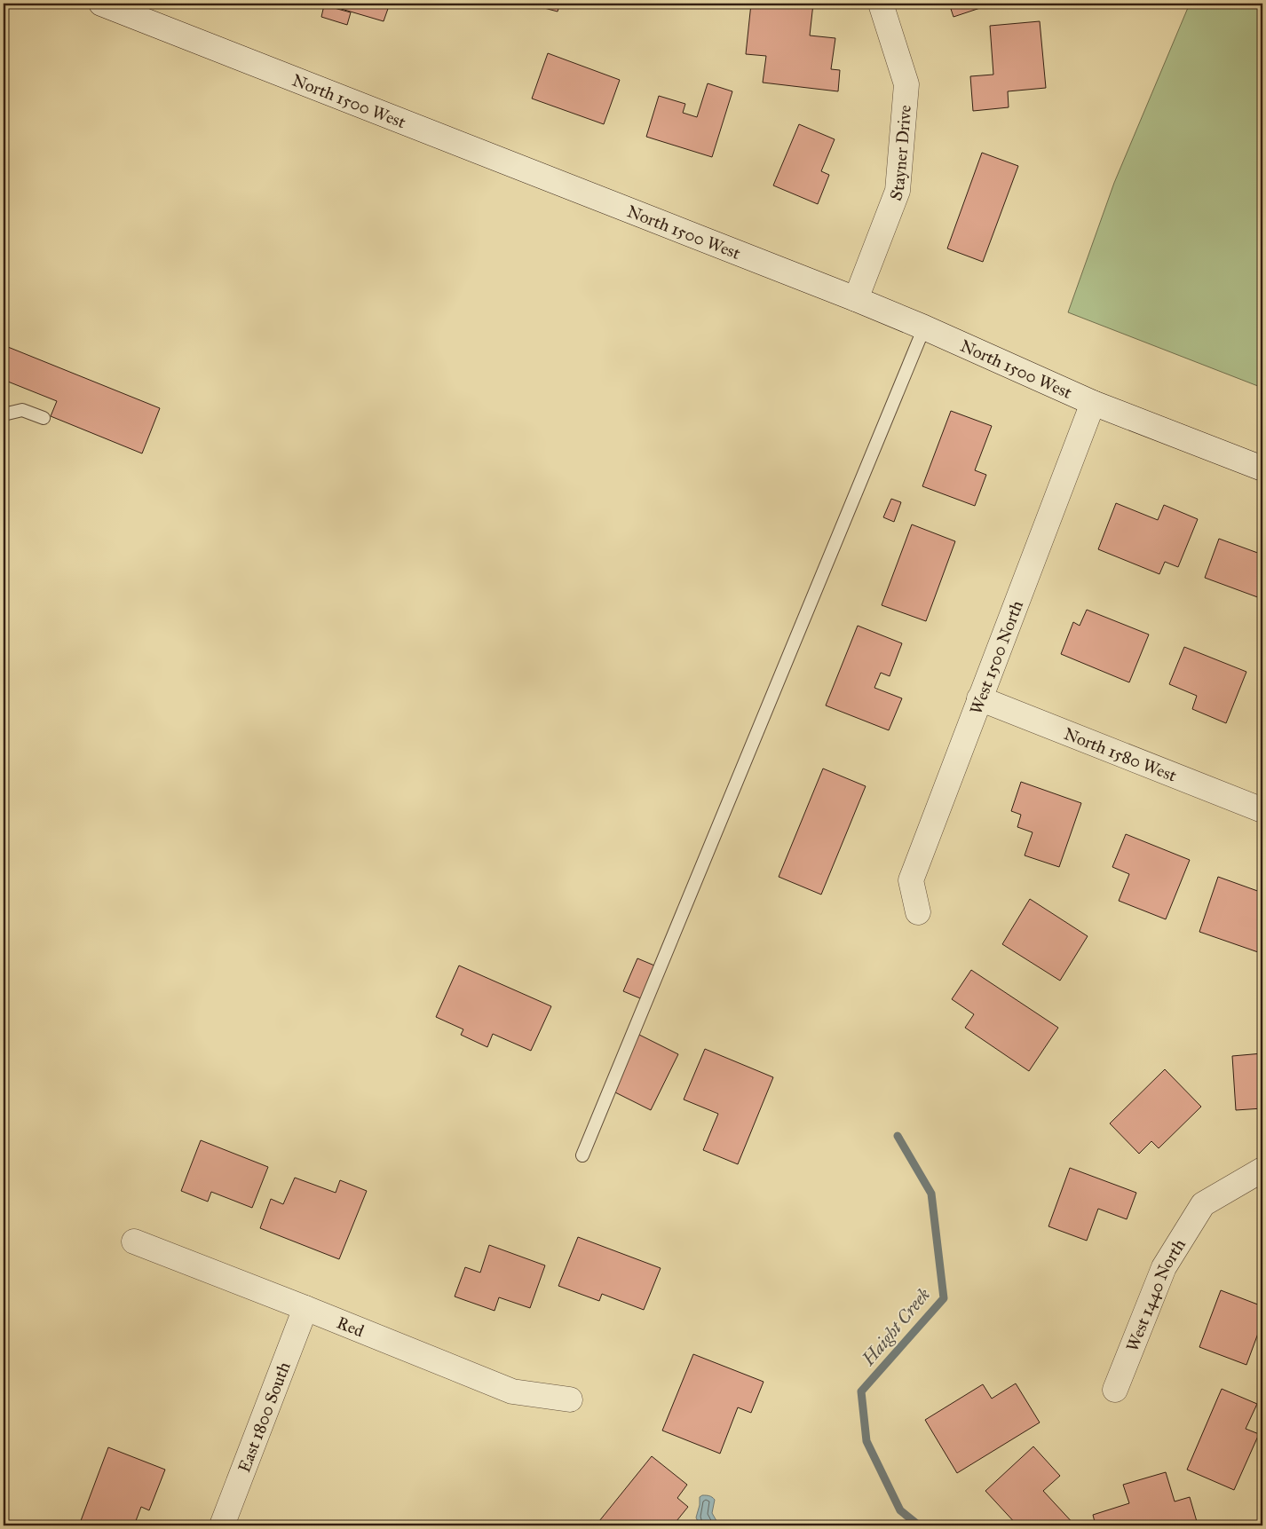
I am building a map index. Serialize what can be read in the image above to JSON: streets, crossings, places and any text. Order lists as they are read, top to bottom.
{
  "streets": {
    "street": [
      "North 1500 West",
      "Stayner Drive",
      "West 1500 North",
      "North 1580 West",
      "West 1440 North",
      "Red",
      "East 1800 South"
    ]
  },
  "crossings": [
    ["North 1500 West", "Stayner Drive"],
    ["North 1500 West", "West 1500 North"],
    ["West 1500 North", "North 1580 West"],
    ["Red", "East 1800 South"]
  ],
  "water": ["Haight Creek"]
}
